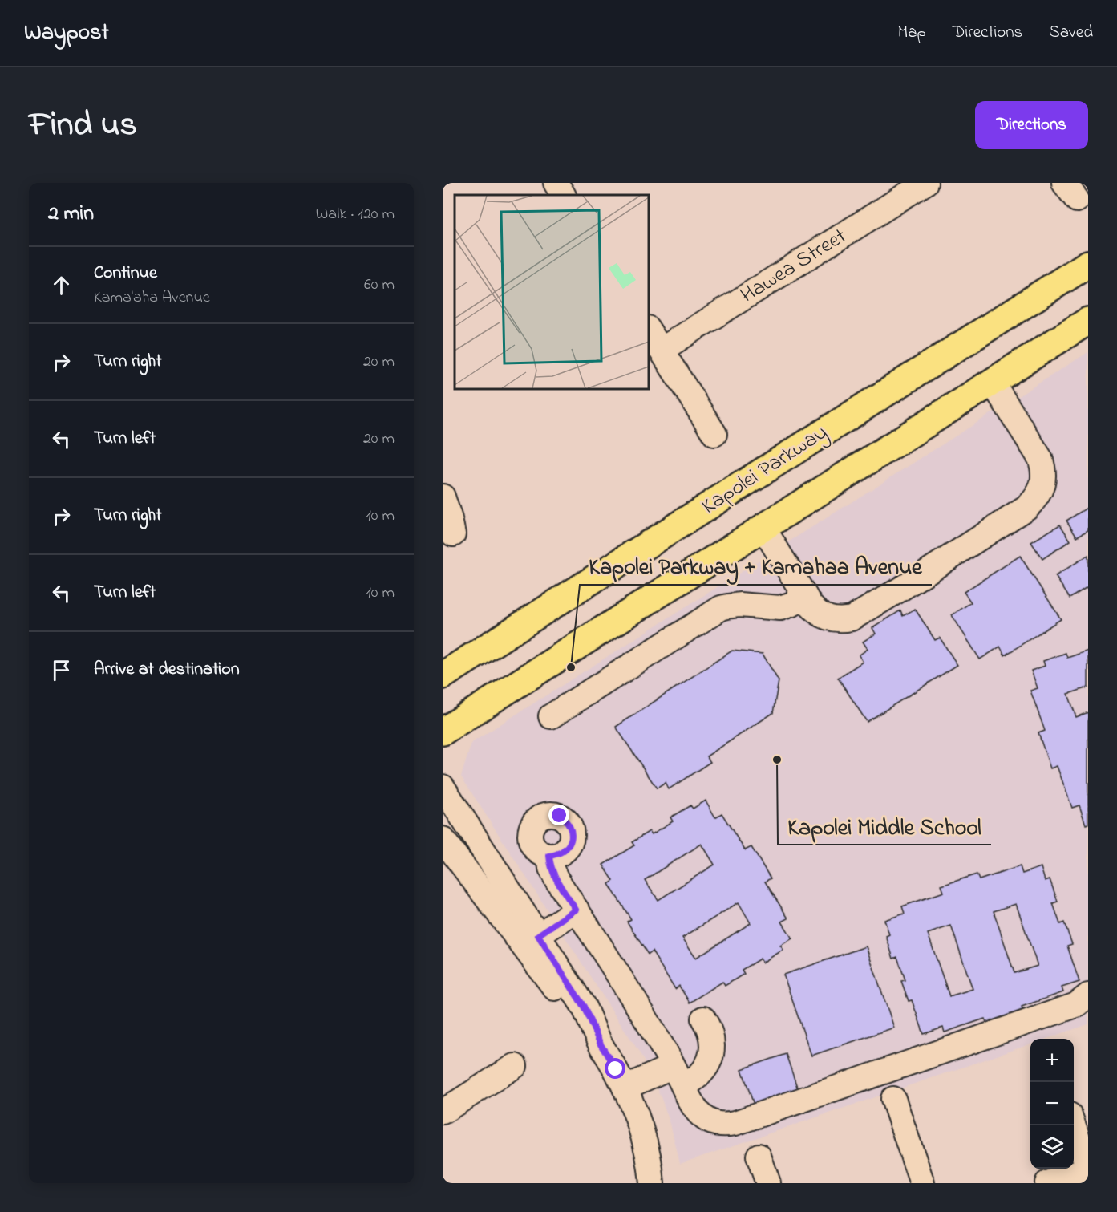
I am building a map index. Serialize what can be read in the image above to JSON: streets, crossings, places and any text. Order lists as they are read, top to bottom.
{
  "streets": {
    "main road": ["Kapolei Parkway"],
    "street": ["Hawea Street"]
  },
  "places": ["Kapolei Parkway + Kamahaa Avenue", "Kapolei Middle School"],
  "page": {
    "header": "Waypost",
    "nav": ["Map", "Directions", "Saved"],
    "title": "Find us",
    "buttons": "Directions",
    "heading": ["2 min", "Walk · 120 m"],
    "list": [
      ["Continue", "Kama'aha Avenue", "60 m"],
      ["Turn right", "20 m"],
      ["Turn left", "20 m"],
      ["Turn right", "10 m"],
      ["Turn left", "10 m"],
      "Arrive at destination"
    ],
    "map_buttons": ["+", "−"]
  }
}
